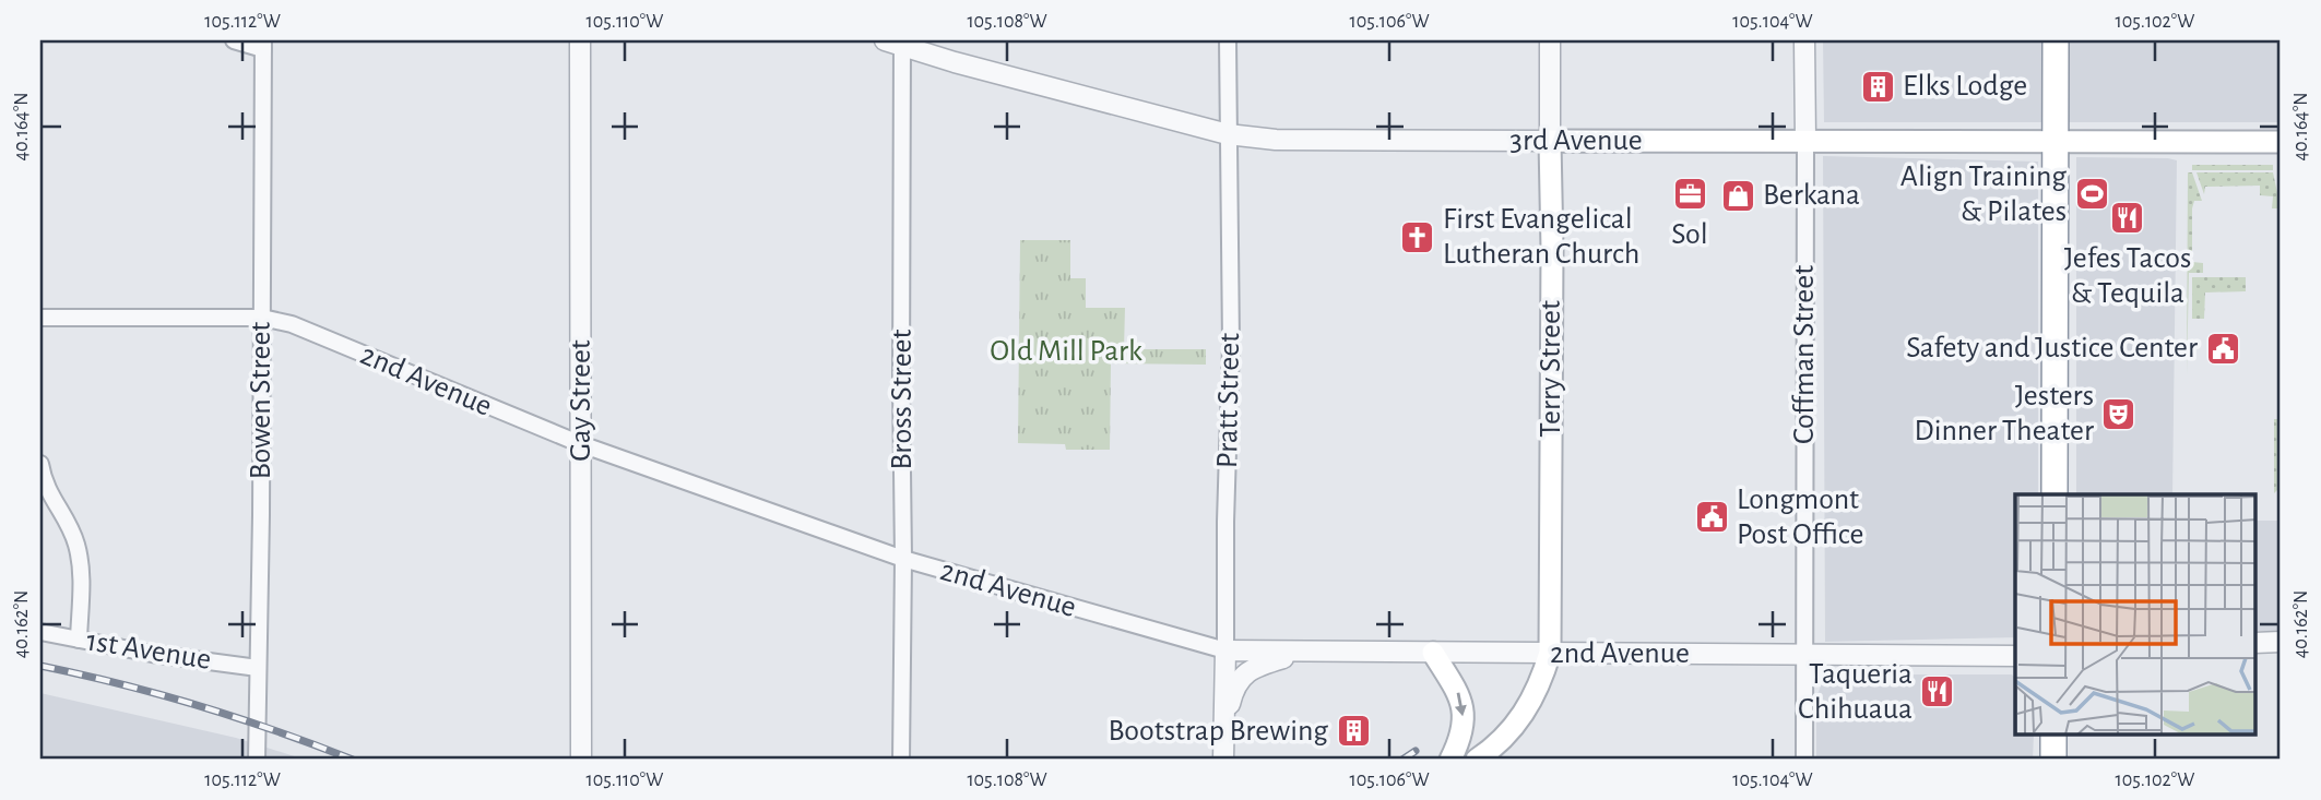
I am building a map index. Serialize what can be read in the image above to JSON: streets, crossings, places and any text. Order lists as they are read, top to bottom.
{
  "streets": {
    "main road": ["3rd Avenue", "Terry Street"],
    "street": [
      "Coffman Street",
      "2nd Avenue",
      "Bross Street",
      "Bowen Street",
      "Gay Street",
      "Pratt Street",
      "1st Avenue"
    ]
  },
  "crossings": [
    ["3rd Avenue", "Coffman Street"],
    ["3rd Avenue", "Terry Street"],
    ["3rd Avenue", "Bross Street"],
    ["3rd Avenue", "Pratt Street"],
    ["Coffman Street", "2nd Avenue"],
    ["Terry Street", "2nd Avenue"],
    ["2nd Avenue", "Bross Street"],
    ["2nd Avenue", "Bowen Street"],
    ["2nd Avenue", "Gay Street"],
    ["2nd Avenue", "Pratt Street"],
    ["Bowen Street", "1st Avenue"]
  ],
  "parks": ["Old Mill Park"],
  "places": {
    "building": ["Elks Lodge", "Bootstrap Brewing"],
    "office": ["Sol"],
    "sports": ["Align Training & Pilates"],
    "shop": ["Berkana"],
    "restaurant": ["Jefes Tacos & Tequila", "Taqueria Chihuaua"],
    "church": ["First Evangelical Lutheran Church"],
    "public building": ["Safety and Justice Center", "Longmont Post Office"],
    "theatre": ["Jesters Dinner Theater"]
  },
  "coordinates": [
    "105.112°W",
    "105.110°W",
    "105.108°W",
    "105.106°W",
    "105.104°W",
    "105.102°W",
    "40.164°N",
    "40.162°N"
  ]
}
